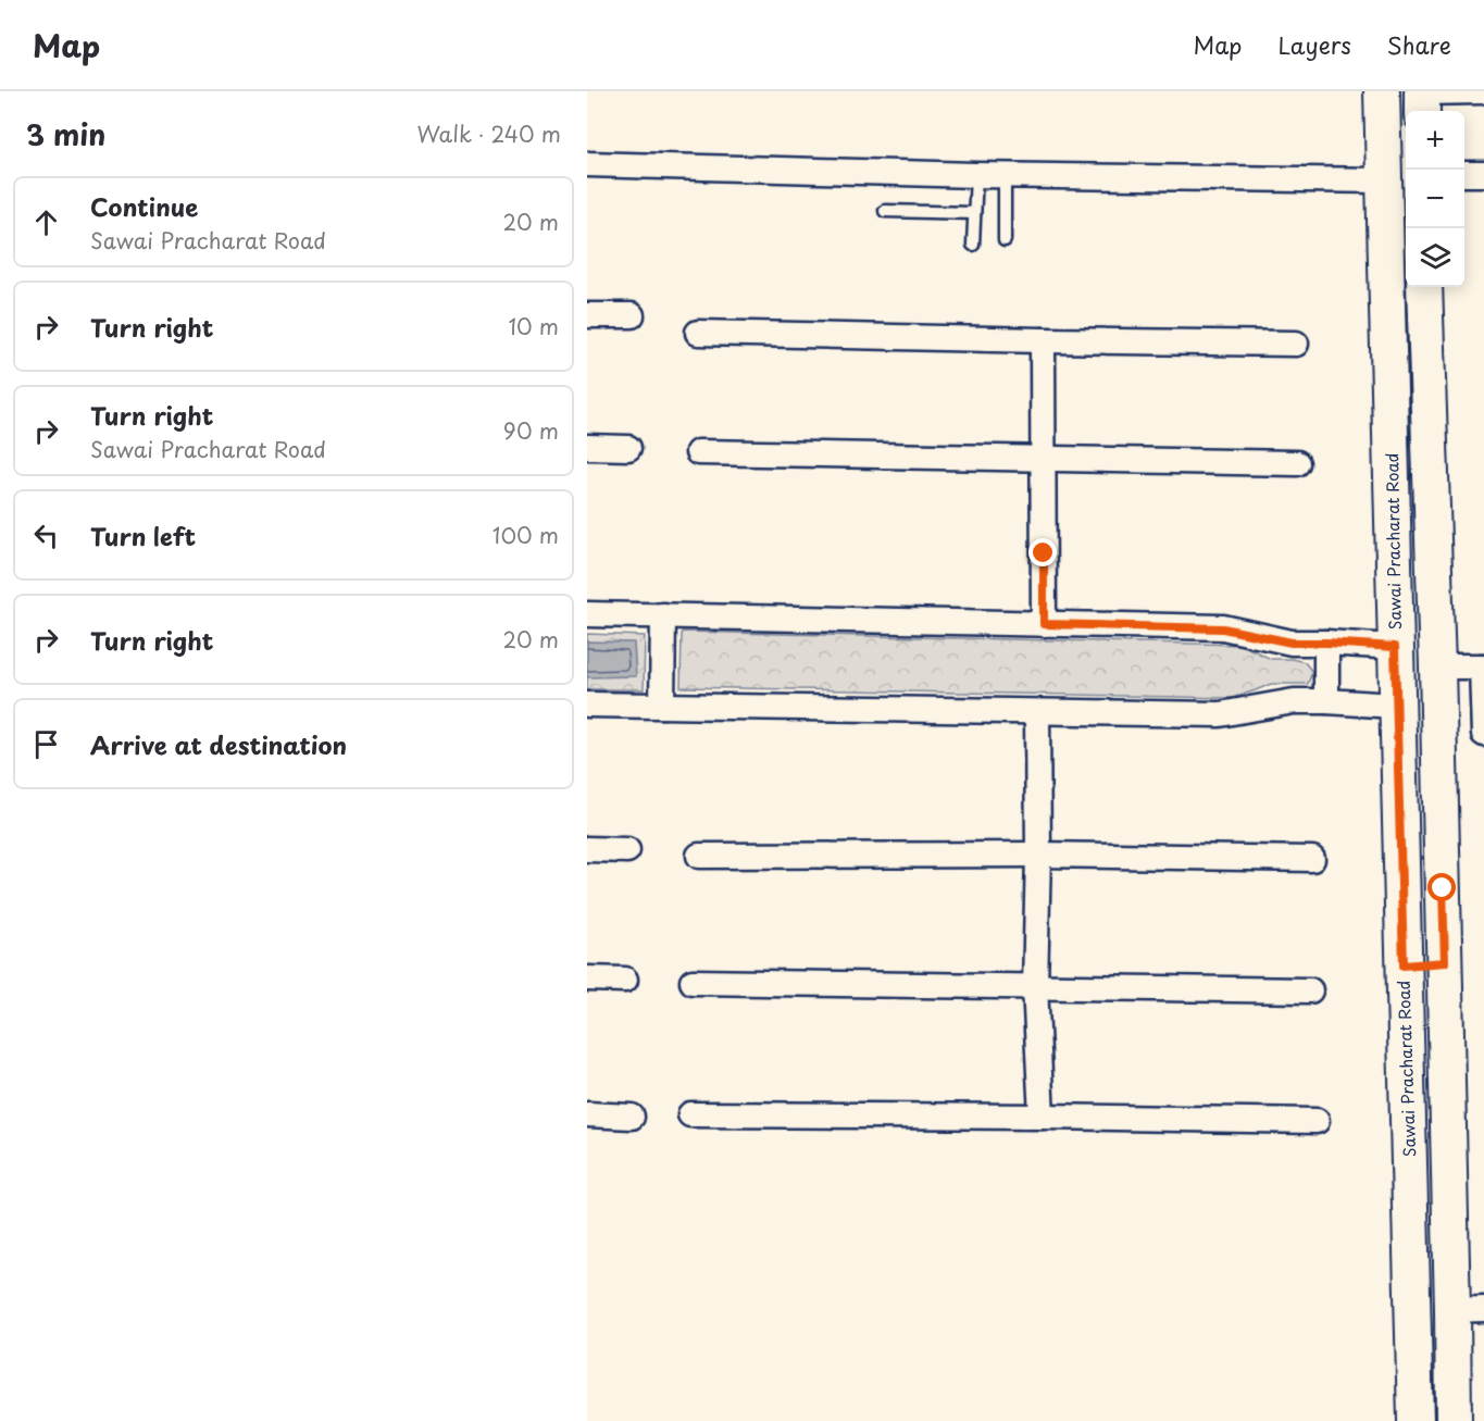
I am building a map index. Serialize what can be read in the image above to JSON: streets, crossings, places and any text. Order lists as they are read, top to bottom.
{
  "streets": {
    "main road": ["Sawai Pracharat Road"]
  },
  "page": {
    "header": "Map",
    "nav": ["Map", "Layers", "Share"],
    "heading": ["3 min", "Walk · 240 m"],
    "map_buttons": ["+", "−"],
    "list": [
      ["Continue", "Sawai Pracharat Road", "20 m"],
      ["Turn right", "10 m"],
      ["Turn right", "Sawai Pracharat Road", "90 m"],
      ["Turn left", "100 m"],
      ["Turn right", "20 m"],
      "Arrive at destination"
    ]
  }
}
